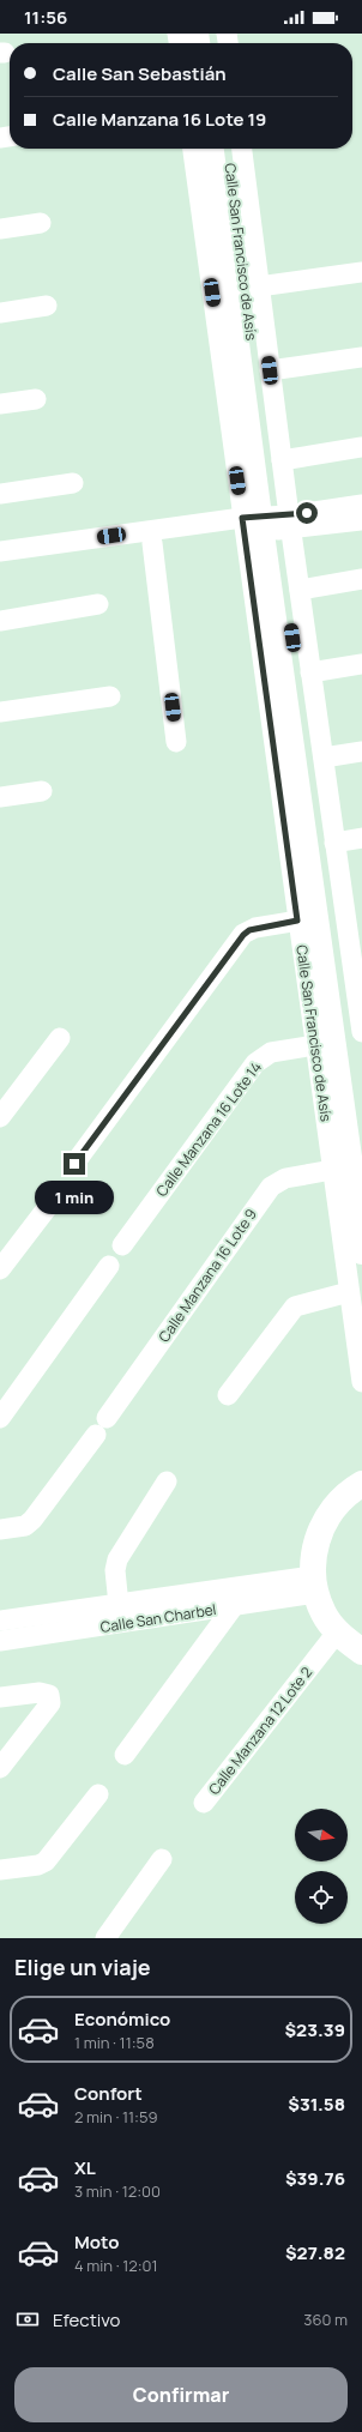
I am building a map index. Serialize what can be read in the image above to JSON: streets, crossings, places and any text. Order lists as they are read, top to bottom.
{
  "streets": {
    "main road": ["Calle San Francisco de Asís"],
    "street": [
      "Calle Manzana 16 Lote 14",
      "Calle Manzana 16 Lote 9",
      "Calle San Charbel",
      "Calle Manzana 12 Lote 2"
    ]
  },
  "crossings": [
    ["Calle San Francisco de Asís", "Calle Manzana 16 Lote 14"],
    ["Calle San Francisco de Asís", "Calle Manzana 16 Lote 9"]
  ],
  "north": "right",
  "page": {
    "status": "11:56",
    "banner": ["Calle San Sebastián", "Calle Manzana 16 Lote 19"],
    "bubble": "1 min",
    "heading": "Elige un viaje",
    "list": [
      {
        "name": "Económico",
        "note": "1 min · 11:58",
        "value": "$23.39"
      },
      {
        "name": "Confort",
        "note": "2 min · 11:59",
        "value": "$31.58"
      },
      {
        "name": "XL",
        "note": "3 min · 12:00",
        "value": "$39.76"
      },
      {
        "name": "Moto",
        "note": "4 min · 12:01",
        "value": "$27.82"
      }
    ],
    "pay": ["Efectivo", "360 m"],
    "buttons": "Confirmar"
  }
}
